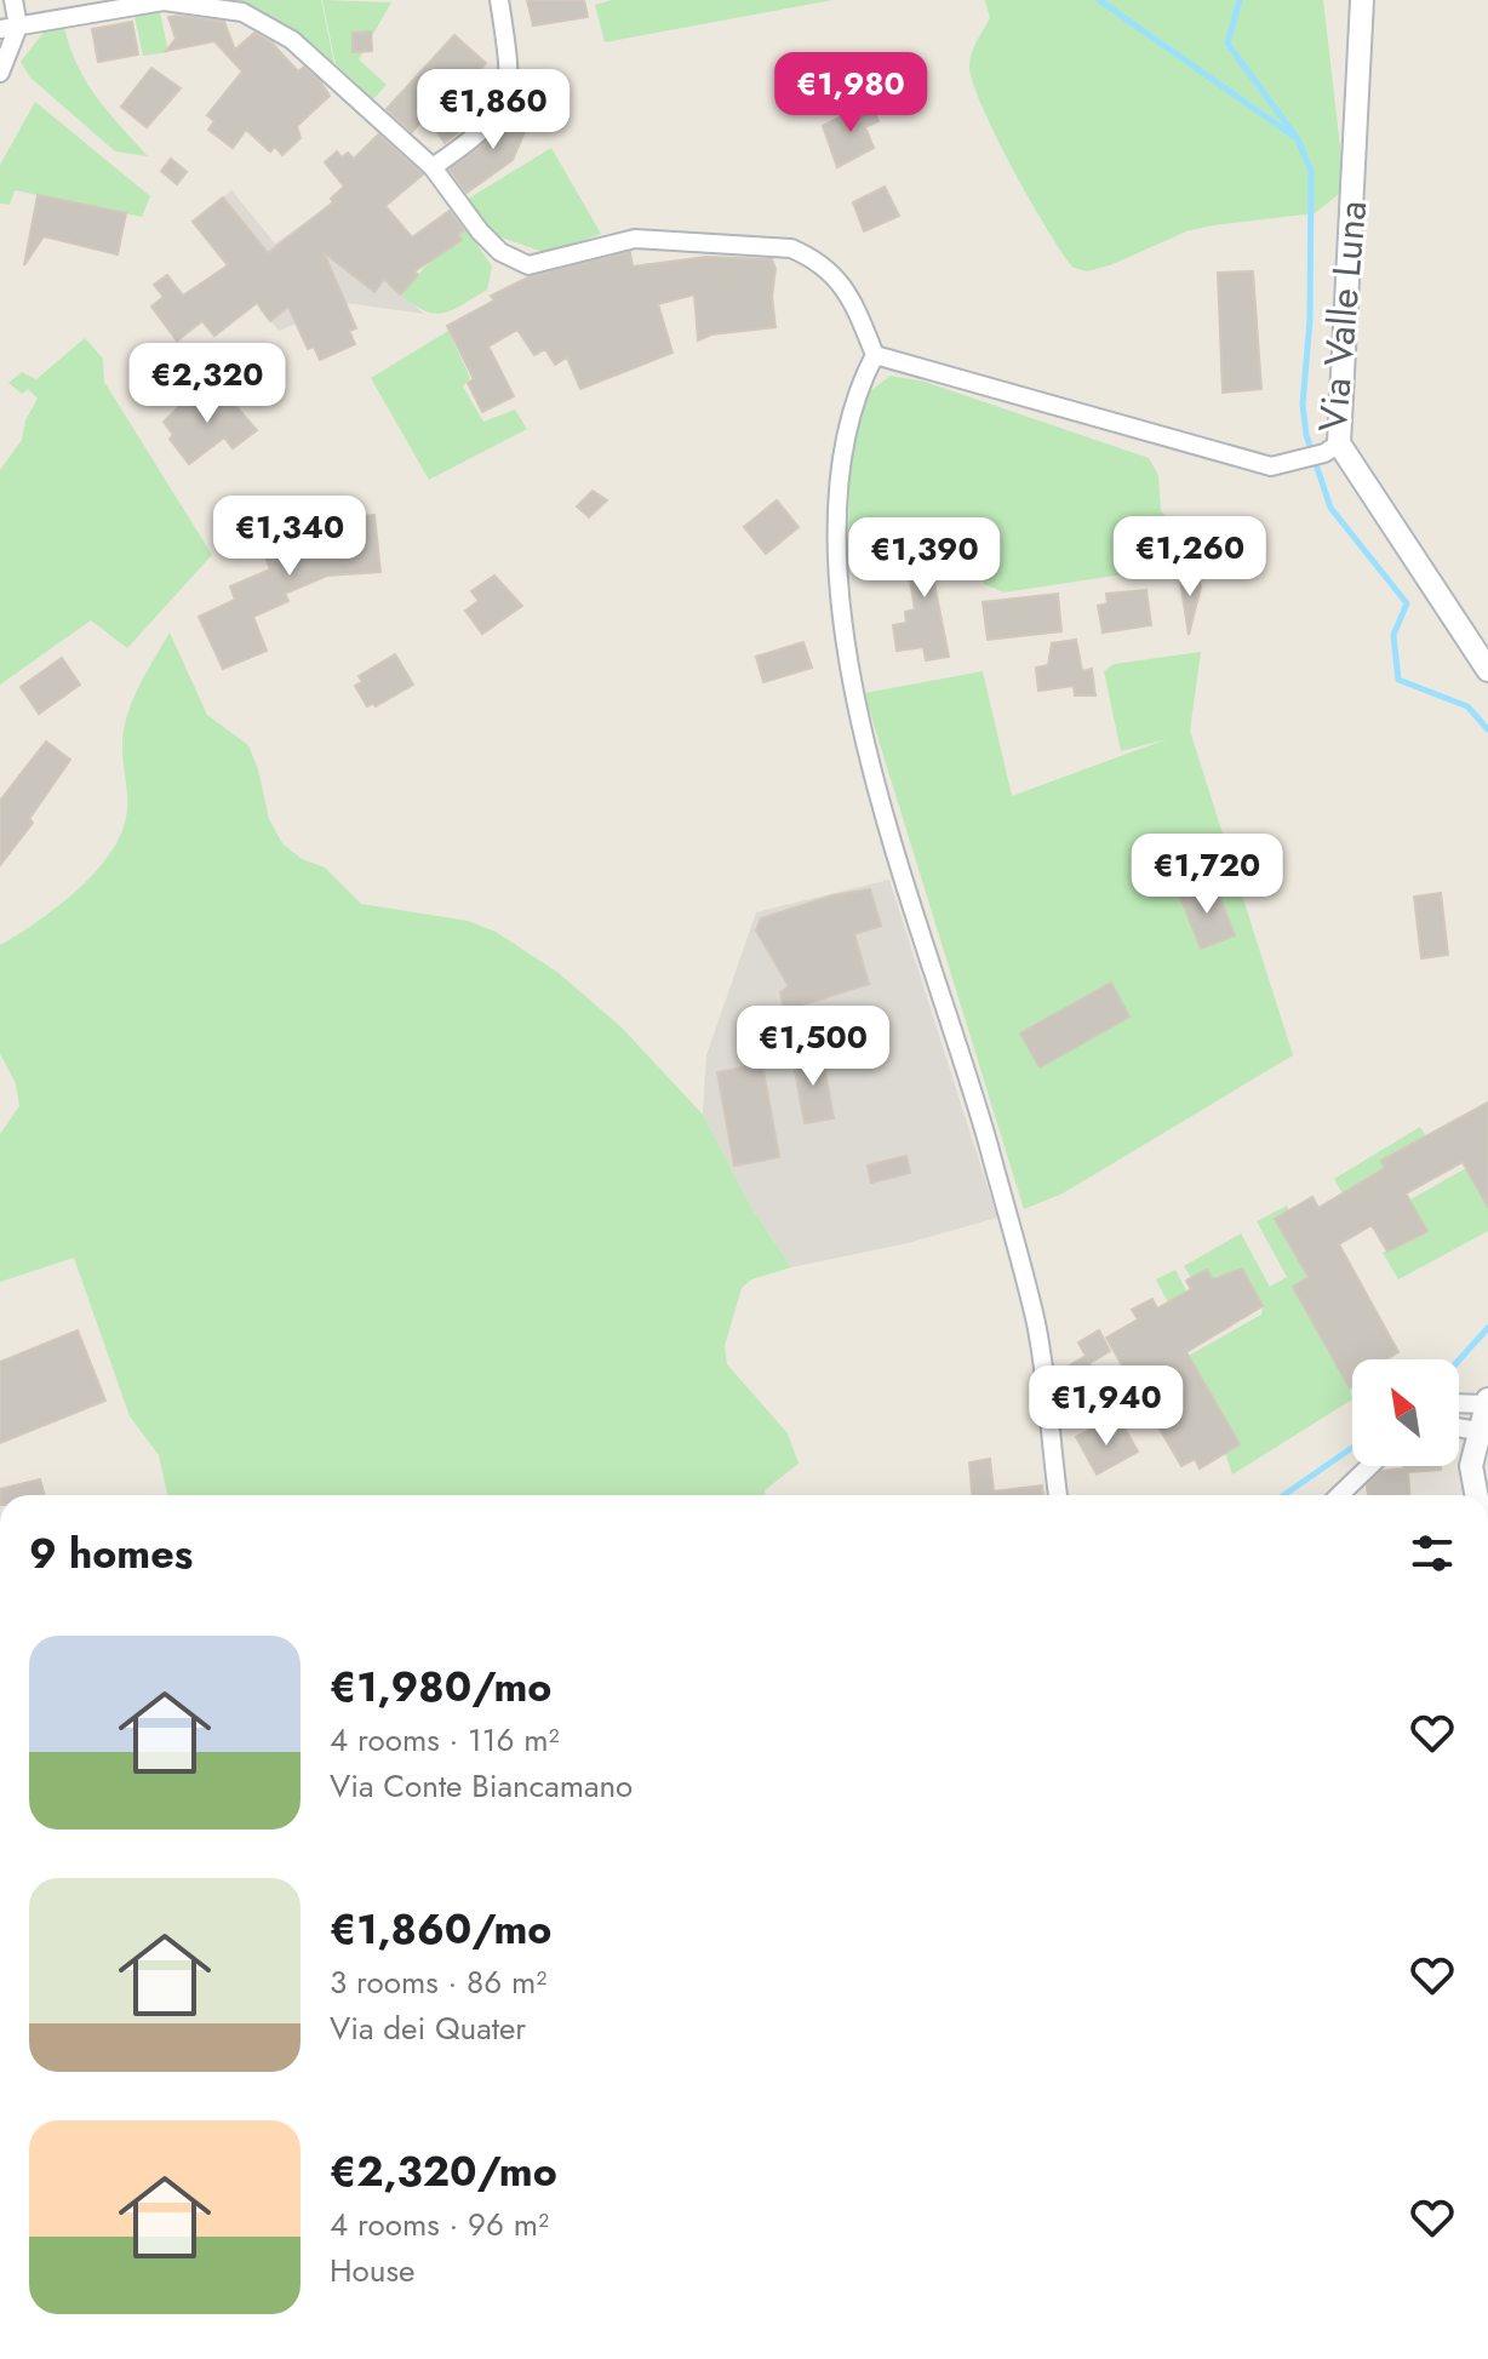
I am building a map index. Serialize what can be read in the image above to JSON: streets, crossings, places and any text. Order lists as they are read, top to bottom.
{
  "streets": {
    "street": ["Via Valle Luna"]
  },
  "north": "top left",
  "page": {
    "price": [
      "€1,980",
      "€1,860",
      "€2,320",
      "€1,340",
      "€1,260",
      "€1,390",
      "€1,720",
      "€1,500",
      "€1,940"
    ],
    "heading": "9 homes",
    "list": [
      {
        "name": "€1,980/mo",
        "note": "4 rooms · 116 m² · Via Conte Biancamano"
      },
      {
        "name": "€1,860/mo",
        "note": "3 rooms · 86 m² · Via dei Quater"
      },
      {
        "name": "€2,320/mo",
        "note": "4 rooms · 96 m² · House"
      }
    ]
  }
}
